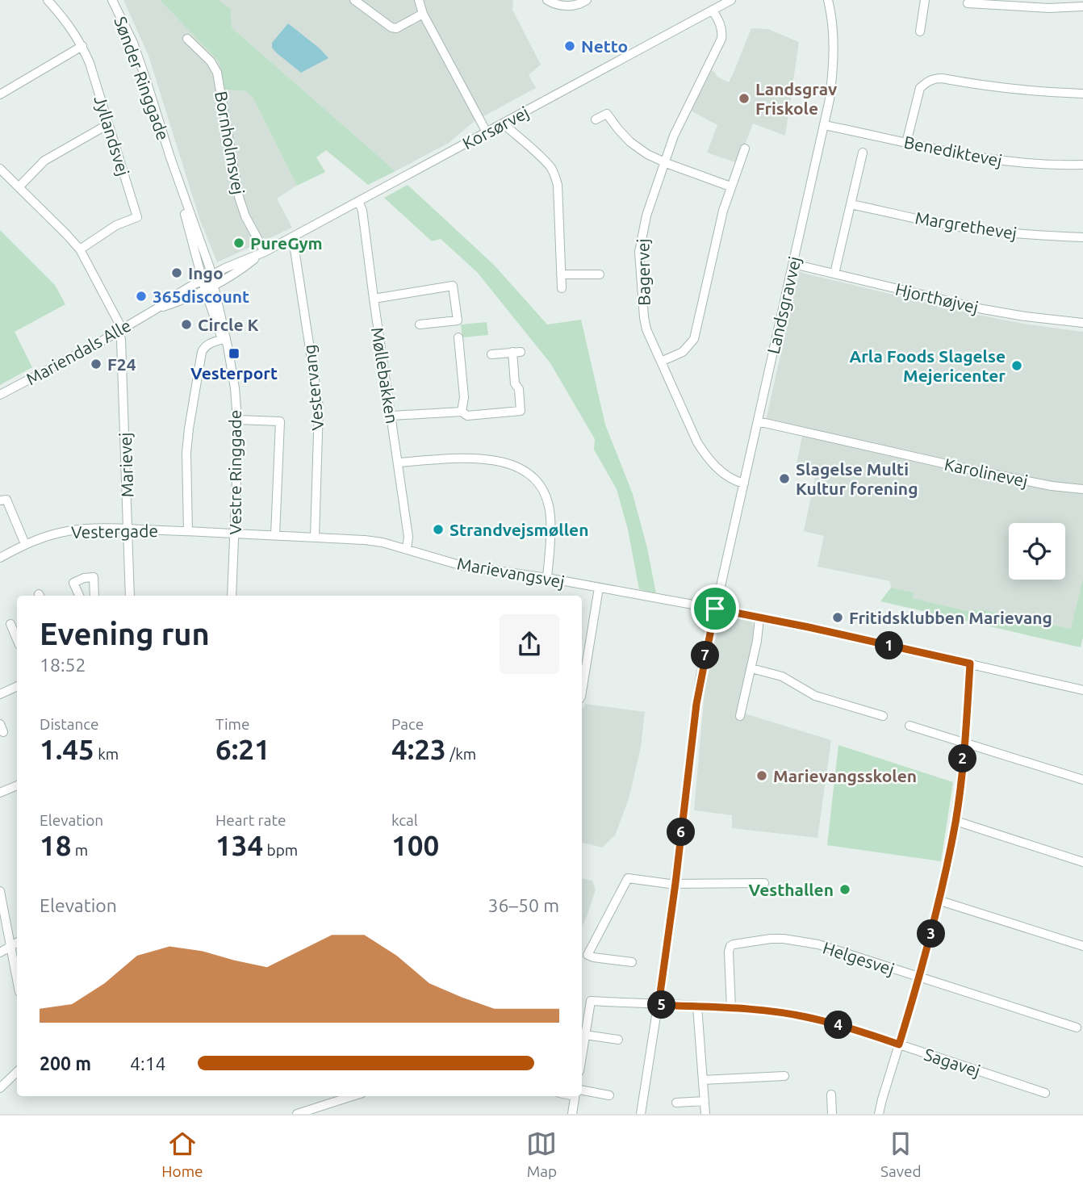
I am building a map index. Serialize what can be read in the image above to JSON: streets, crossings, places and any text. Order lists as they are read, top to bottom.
{
  "streets": {
    "street": [
      "Sønder Ringgade",
      "Korsørvej",
      "Jyllandsvej",
      "Bornholmsvej",
      "Benediktevej",
      "Margrethevej",
      "Bagervej",
      "Hjorthøjvej",
      "Landsgravvej",
      "Mariendals Alle",
      "Møllebakken",
      "Vestervang",
      "Marievej",
      "Vestre Ringgade",
      "Karolinevej",
      "Vestergade",
      "Marievangsvej",
      "Helgesvej",
      "Sagavej"
    ]
  },
  "crossings": [
    ["Sønder Ringgade", "Korsørvej"],
    ["Sønder Ringgade", "Mariendals Alle"],
    ["Sønder Ringgade", "Vestre Ringgade"],
    ["Korsørvej", "Bornholmsvej"],
    ["Korsørvej", "Bagervej"],
    ["Korsørvej", "Mariendals Alle"],
    ["Korsørvej", "Møllebakken"],
    ["Korsørvej", "Vestervang"],
    ["Korsørvej", "Vestre Ringgade"],
    ["Benediktevej", "Landsgravvej"],
    ["Bagervej", "Landsgravvej"],
    ["Hjorthøjvej", "Landsgravvej"],
    ["Landsgravvej", "Karolinevej"],
    ["Landsgravvej", "Marievangsvej"],
    ["Landsgravvej", "Sagavej"],
    ["Mariendals Alle", "Marievej"],
    ["Mariendals Alle", "Vestre Ringgade"],
    ["Møllebakken", "Marievangsvej"],
    ["Vestervang", "Marievangsvej"],
    ["Marievej", "Vestergade"],
    ["Vestre Ringgade", "Vestergade"],
    ["Vestre Ringgade", "Marievangsvej"],
    ["Vestergade", "Marievangsvej"],
    ["Helgesvej", "Sagavej"]
  ],
  "places": {
    "other": [
      "Netto",
      "Landsgrav Friskole",
      "PureGym",
      "Ingo",
      "365discount",
      "Circle K",
      "F24",
      "Arla Foods Slagelse Mejericenter",
      "Slagelse Multi Kultur forening",
      "Strandvejsmøllen",
      "Fritidsklubben Marievang",
      "Marievangsskolen",
      "Vesthallen"
    ],
    "transit": ["Vesterport"]
  },
  "page": {
    "heading": ["Evening run", "18:52"],
    "pins": [
      "1",
      "7",
      "2",
      "6",
      "3",
      "5",
      "4"
    ],
    "stats": [
      ["Distance", "1.45 km"],
      ["Time", "6:21"],
      ["Pace", "4:23 /km"],
      ["Elevation", "18 m"],
      ["Heart rate", "134 bpm"],
      ["kcal", "100"]
    ],
    "chart": ["Elevation", "36–50 m"],
    "list": [
      {
        "name": "200 m",
        "note": "4:14"
      }
    ],
    "tabs": ["Home", "Map", "Saved"]
  }
}
